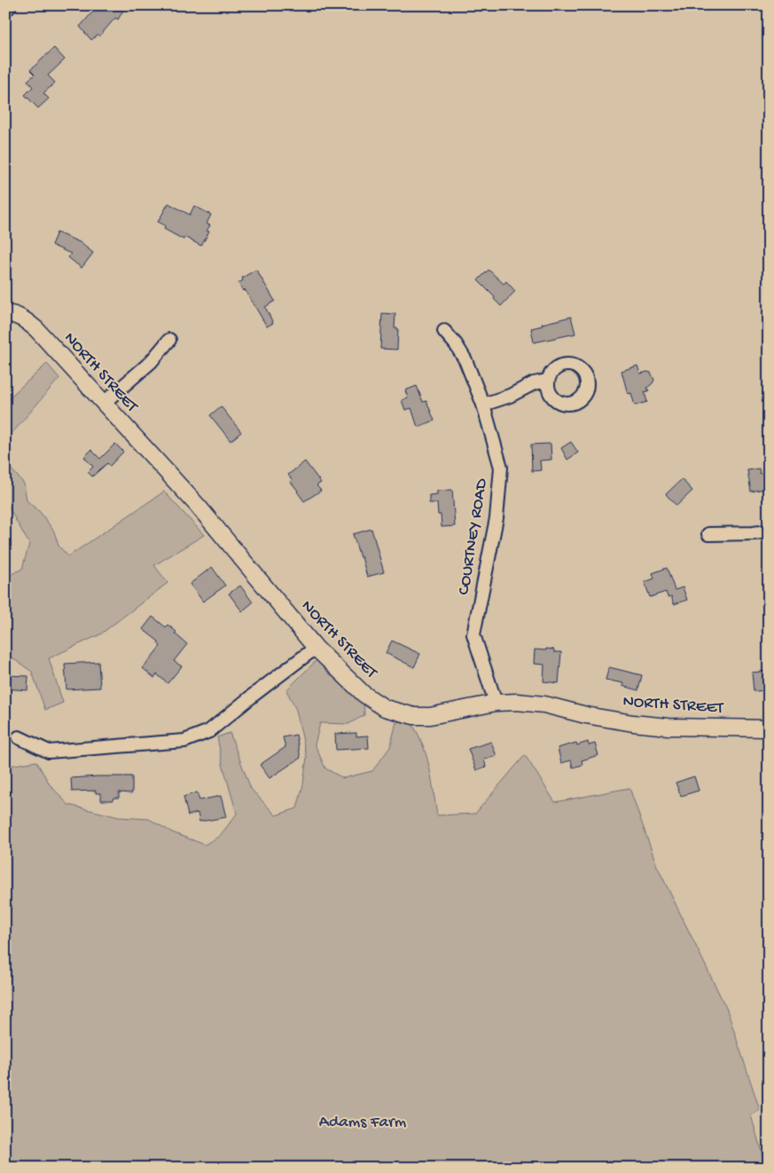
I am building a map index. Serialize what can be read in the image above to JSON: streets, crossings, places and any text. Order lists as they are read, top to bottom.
{
  "streets": {
    "street": ["NORTH STREET", "COURTNEY ROAD"]
  },
  "crossings": [
    ["NORTH STREET", "COURTNEY ROAD"]
  ],
  "parks": ["Adams Farm"]
}
